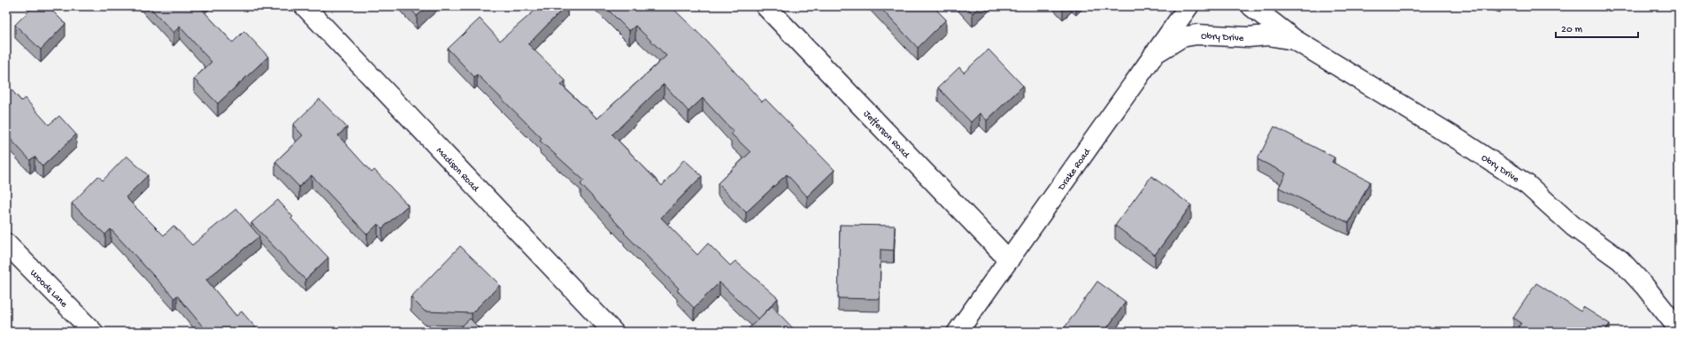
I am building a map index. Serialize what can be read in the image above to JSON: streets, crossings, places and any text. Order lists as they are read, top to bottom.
{
  "streets": {
    "street": [
      "Obry Drive",
      "Jefferson Road",
      "Madison Road",
      "Drake Road",
      "Woods Lane"
    ]
  },
  "crossings": [
    ["Obry Drive", "Drake Road"],
    ["Jefferson Road", "Drake Road"]
  ],
  "scale_bar": "20 m"
}
